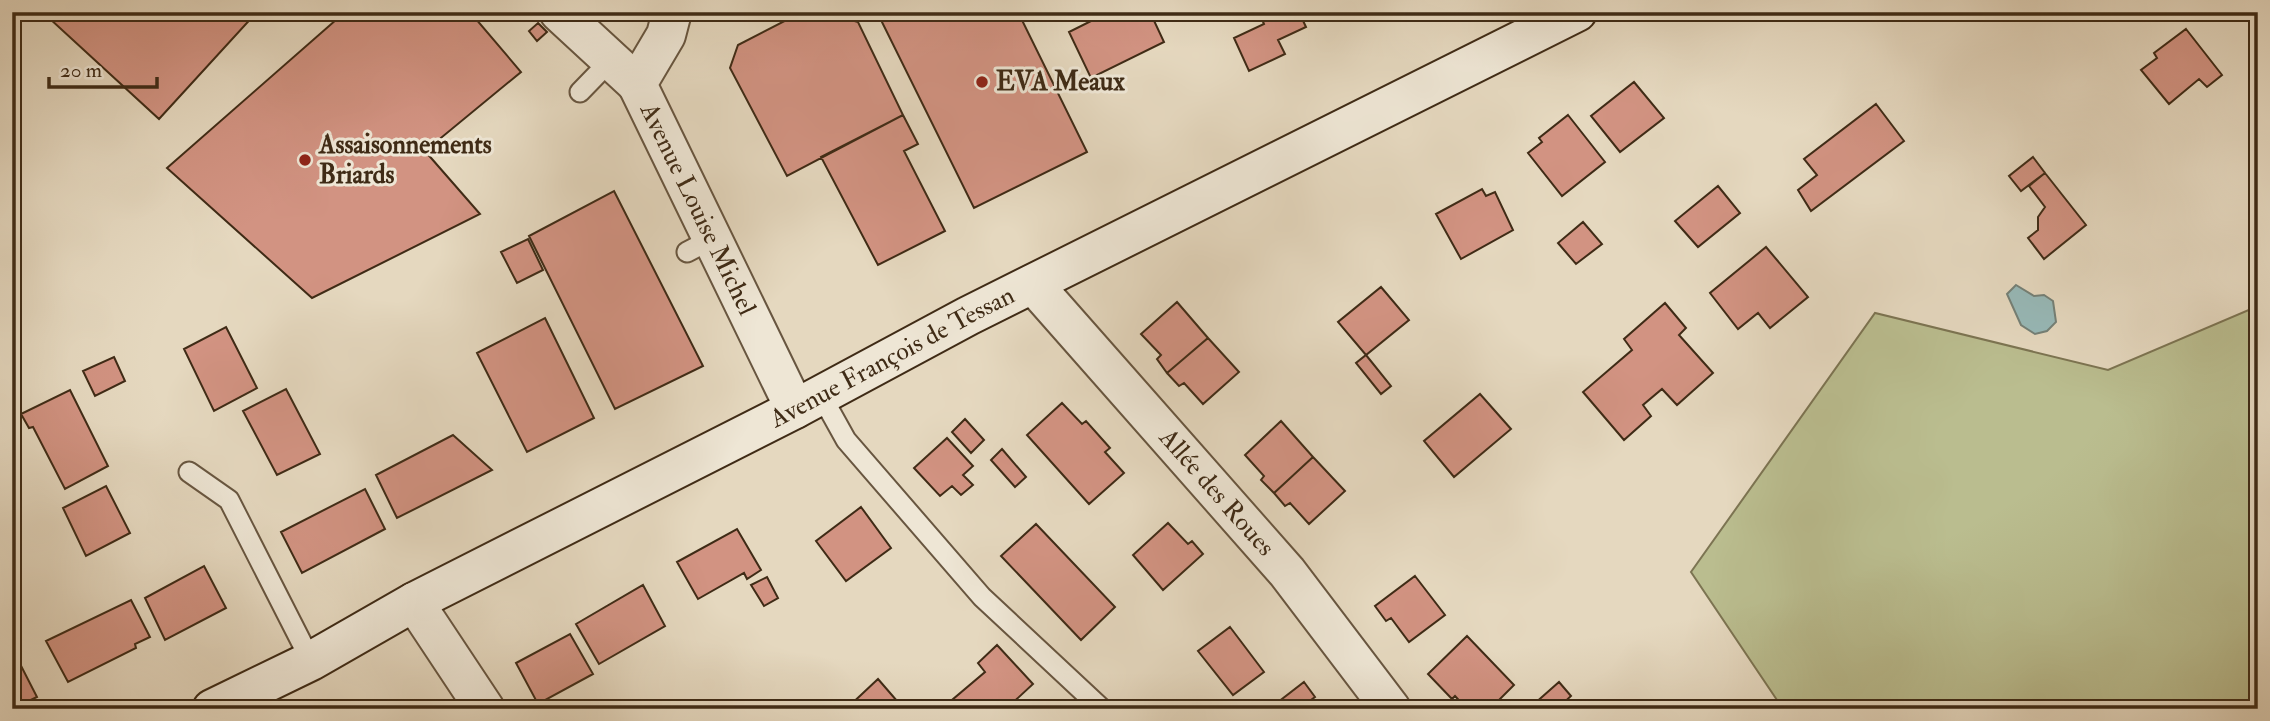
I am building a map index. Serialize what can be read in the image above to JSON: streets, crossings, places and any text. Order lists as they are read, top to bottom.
{
  "streets": {
    "street": ["Avenue Louise Michel", "Avenue François de Tessan", "Allée des Roues"]
  },
  "crossings": [
    ["Avenue Louise Michel", "Avenue François de Tessan"],
    ["Avenue François de Tessan", "Allée des Roues"]
  ],
  "places": ["EVA Meaux", "Assaisonnements Briards"],
  "scale_bar": "20 m"
}
